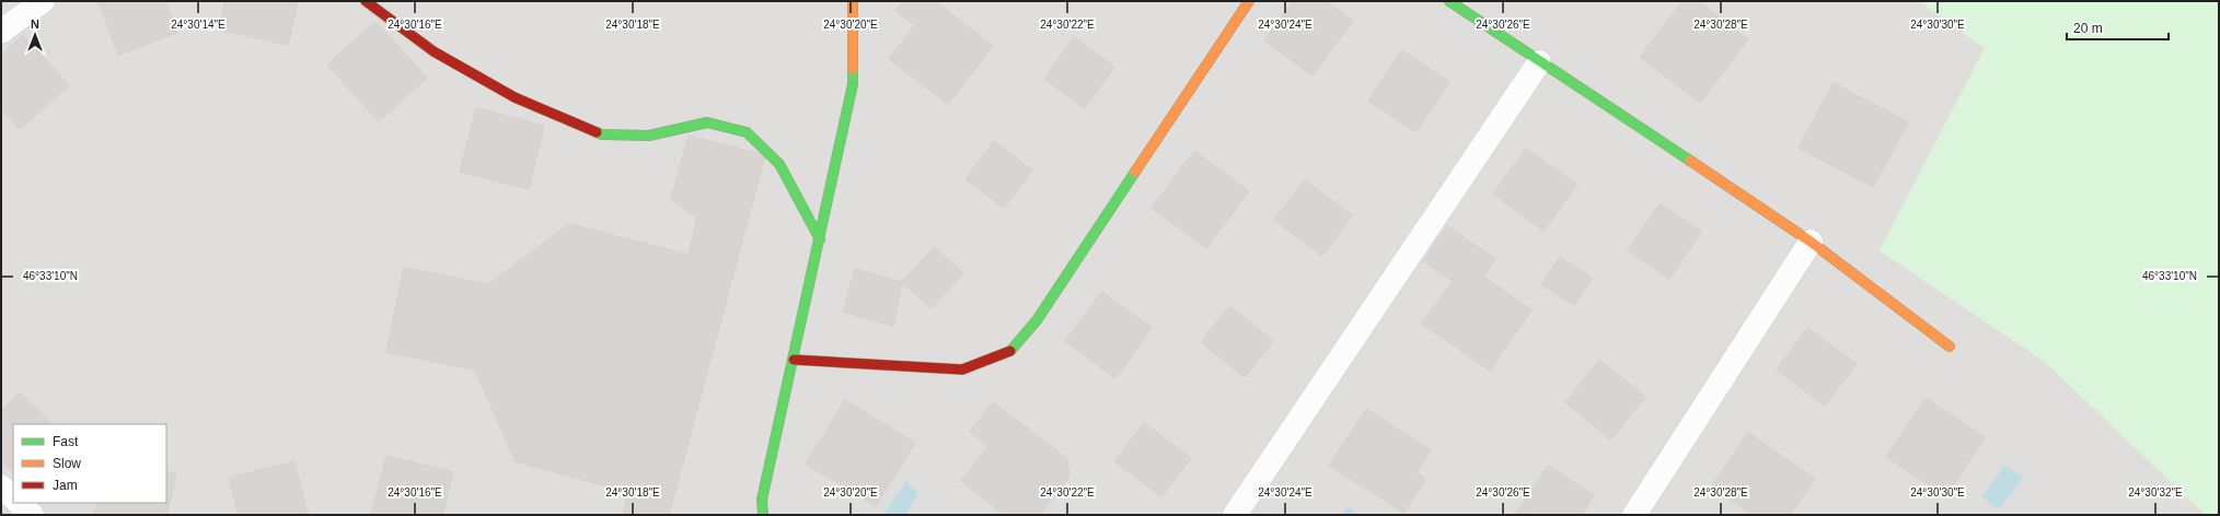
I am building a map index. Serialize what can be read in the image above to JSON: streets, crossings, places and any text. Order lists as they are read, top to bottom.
{
  "legend": ["Fast", "Slow", "Jam"],
  "scale_bar": "20 m",
  "north": "top",
  "coordinates": [
    "24°30'14\"E",
    "24°30'16\"E",
    "24°30'18\"E",
    "24°30'20\"E",
    "24°30'22\"E",
    "24°30'24\"E",
    "24°30'26\"E",
    "24°30'28\"E",
    "24°30'30\"E",
    "46°33'10\"N",
    "24°30'32\"E"
  ]
}
